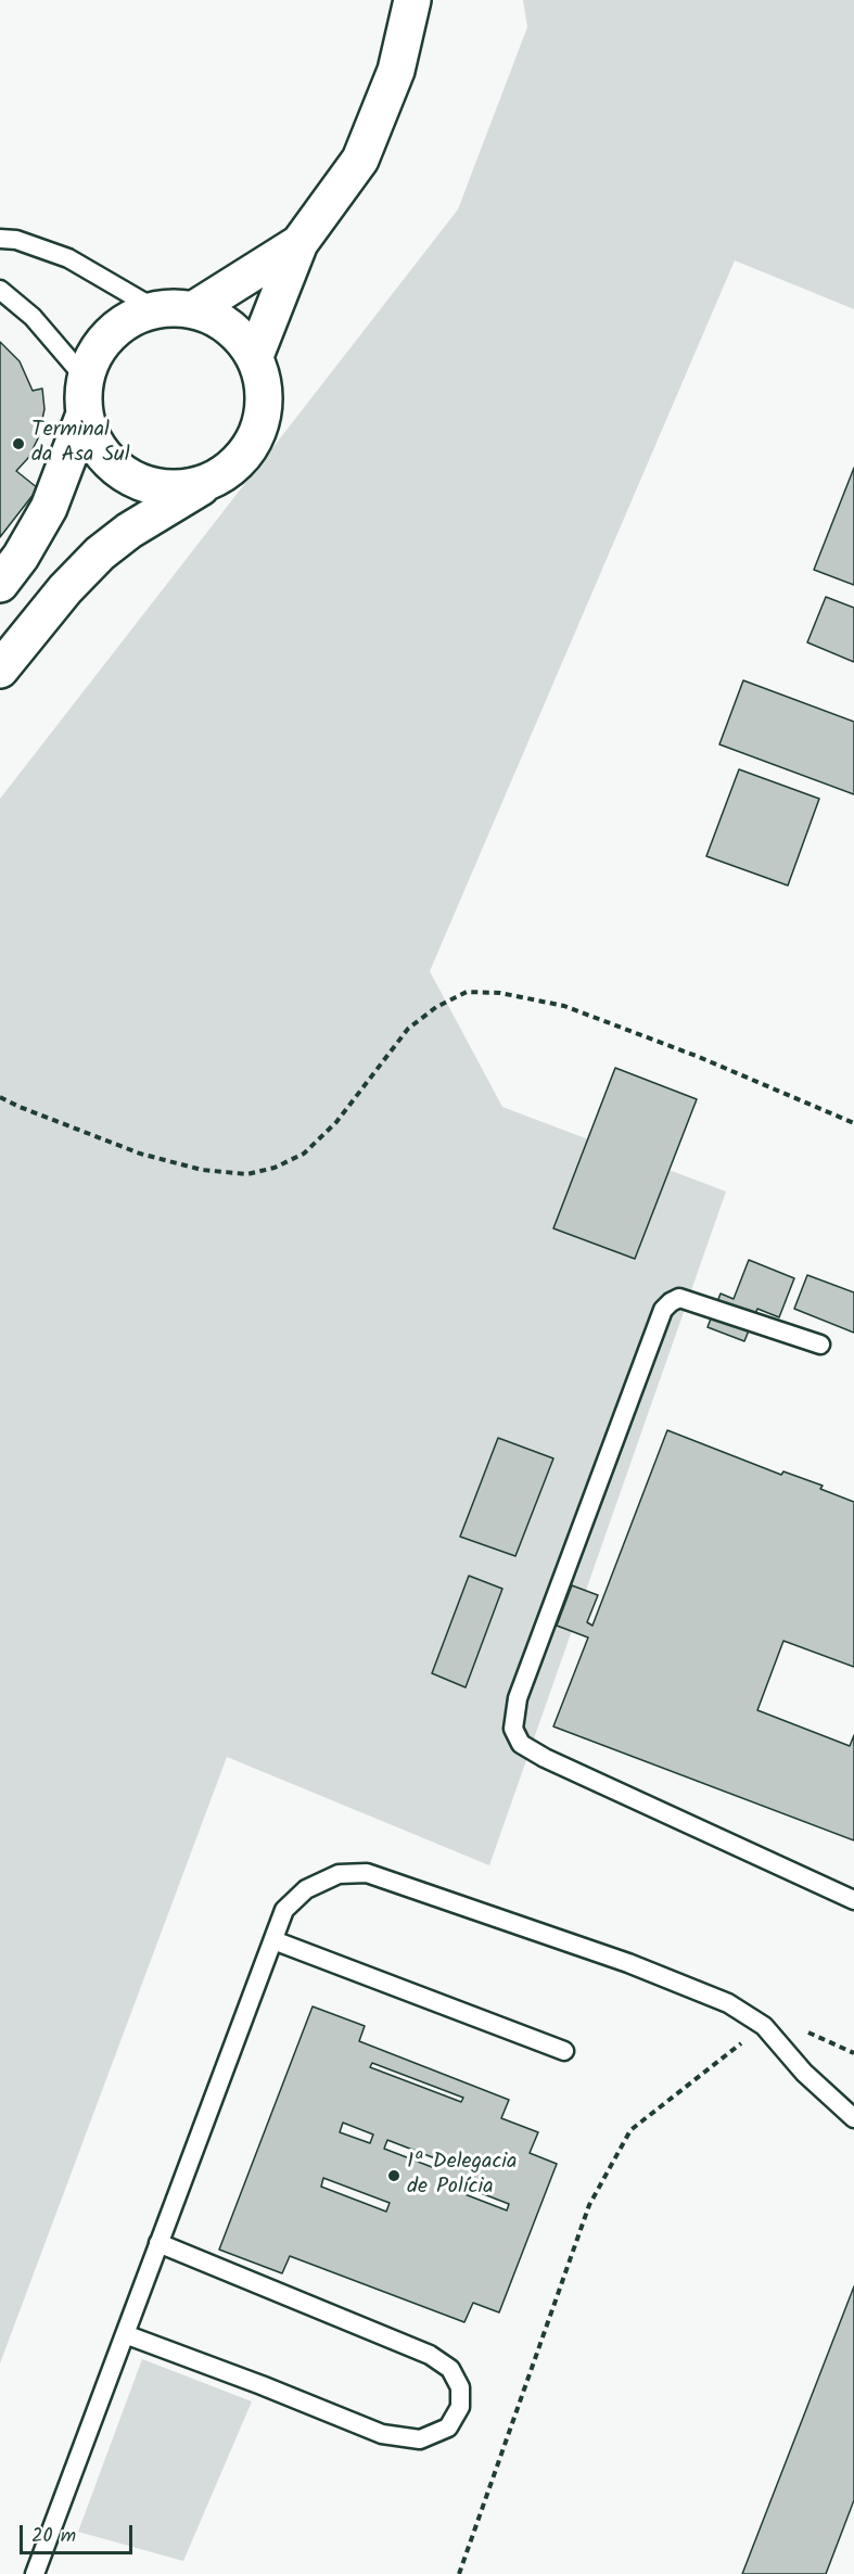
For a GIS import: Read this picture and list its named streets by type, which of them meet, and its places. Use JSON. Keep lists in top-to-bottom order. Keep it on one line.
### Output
{"places":["Terminal da Asa Sul","1ª Delegacia de Polícia"],"scale_bar":"20 m"}
